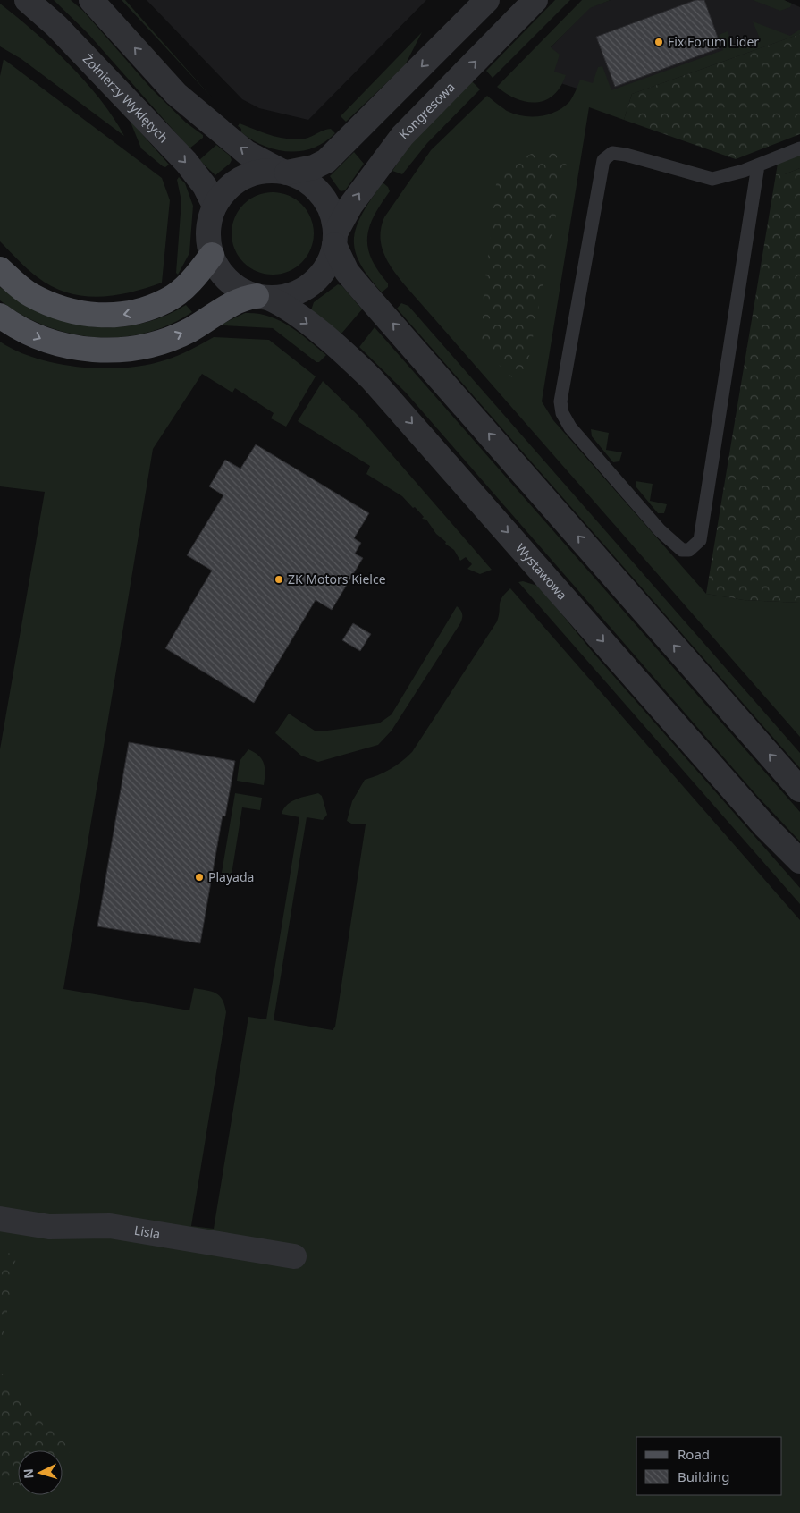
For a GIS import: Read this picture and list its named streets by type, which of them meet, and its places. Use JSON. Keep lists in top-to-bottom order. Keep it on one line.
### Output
{"streets":{"street":["Żołnierzy Wyklętych","Kongresowa","Wystawowa","Lisia"]},"crossings":[["Żołnierzy Wyklętych","Kongresowa"],["Żołnierzy Wyklętych","Wystawowa"],["Kongresowa","Wystawowa"]],"places":["Fix Forum Lider","ZK Motors Kielce","Playada"],"legend":["Road","Building"],"north":"left"}
